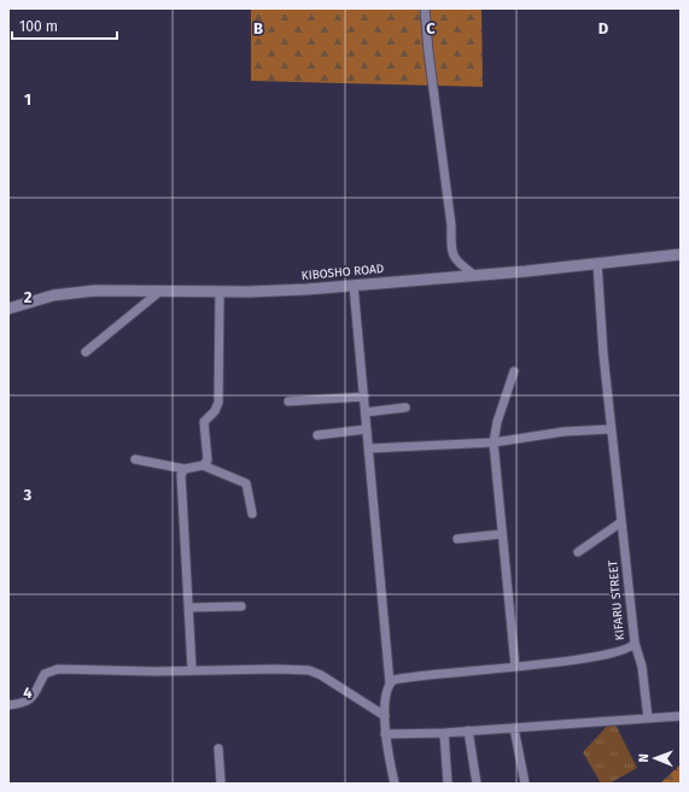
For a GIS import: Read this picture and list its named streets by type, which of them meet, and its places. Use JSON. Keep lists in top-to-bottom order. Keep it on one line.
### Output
{"streets":{"main road":["KIBOSHO ROAD"],"street":["KIFARU STREET"]},"crossings":[["KIBOSHO ROAD","KIFARU STREET"]],"scale_bar":"100 m","north":"left","grid":{"columns":["B","C","D"],"rows":["1","2","3","4"]}}
